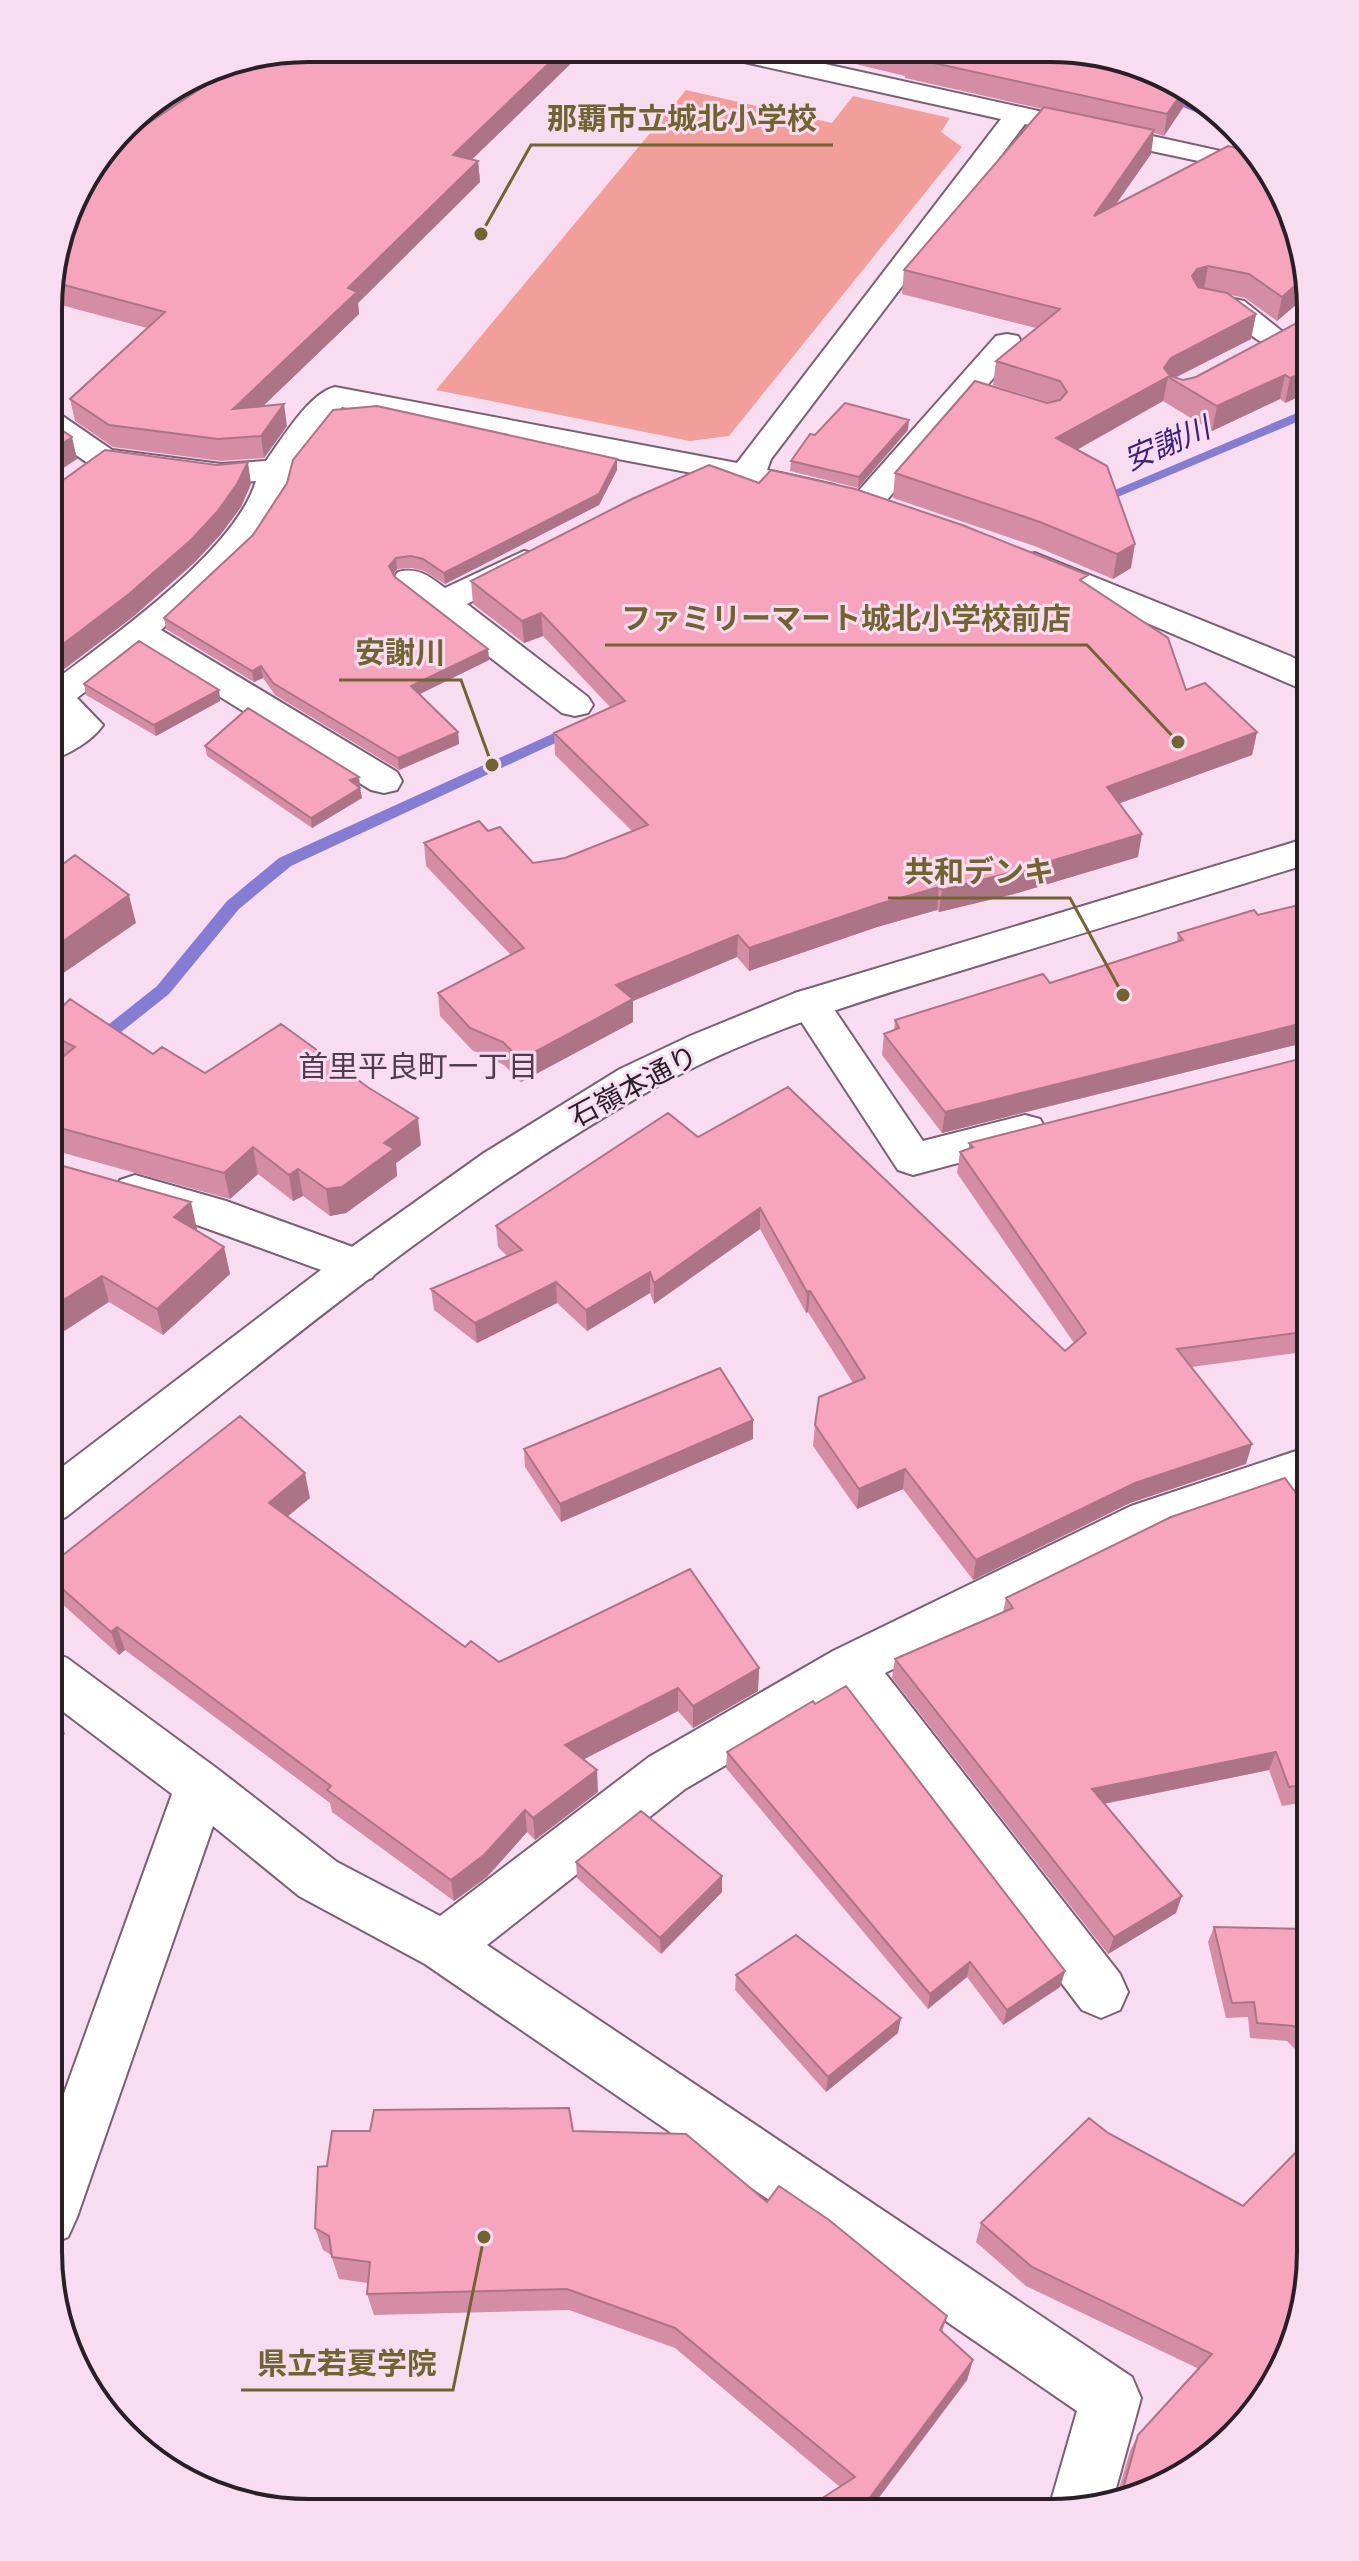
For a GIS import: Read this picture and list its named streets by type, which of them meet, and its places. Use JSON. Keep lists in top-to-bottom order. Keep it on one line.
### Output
{"streets":{"street":["石嶺本通り"]},"districts":["首里平良町一丁目"],"water":["安謝川"],"places":["那覇市立城北小学校","ファミリーマート城北小学校前店","安謝川","共和デンキ","県立若夏学院"]}
